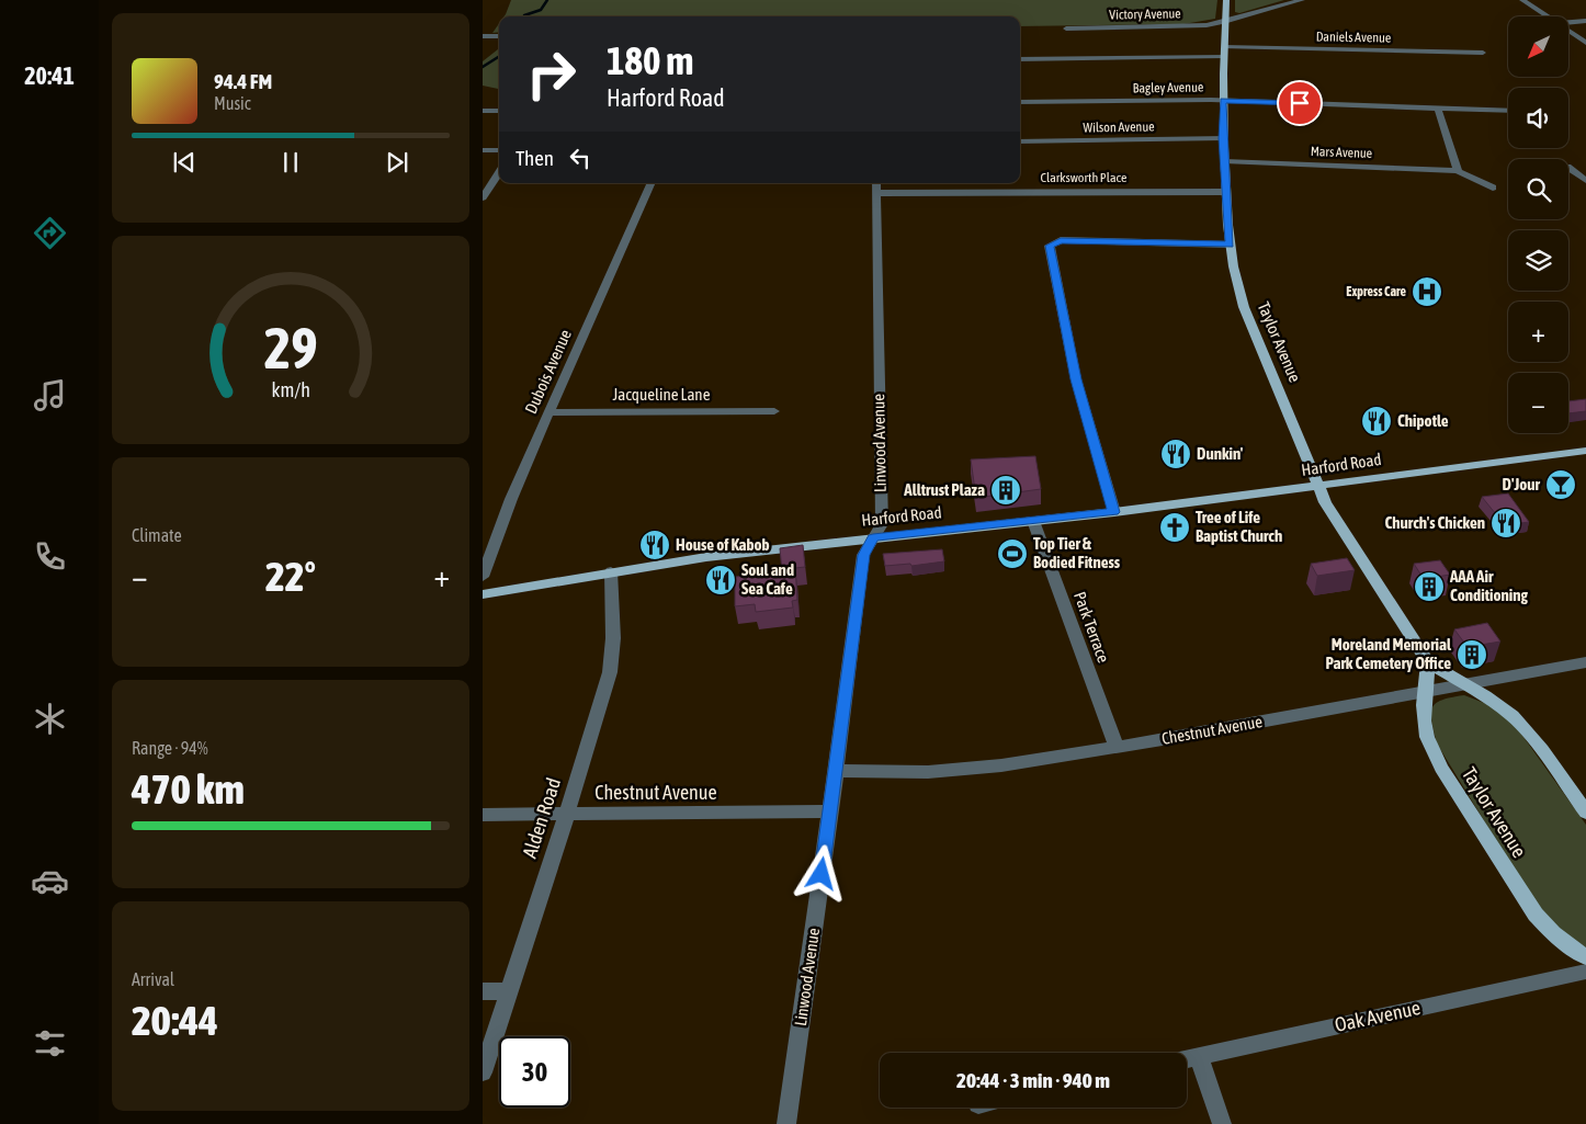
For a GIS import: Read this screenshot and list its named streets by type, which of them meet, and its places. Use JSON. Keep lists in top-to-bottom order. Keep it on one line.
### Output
{"streets":{"main road":["Taylor Avenue","Harford Road"],"street":["Victory Avenue","Daniels Avenue","Bagley Avenue","Wilson Avenue","Mars Avenue","Clarksworth Place","Dubois Avenue","Jacqueline Lane","Linwood Avenue","Park Terrace","Chestnut Avenue","Alden Road","Oak Avenue"]},"crossings":[["Victory Avenue","Taylor Avenue"],["Daniels Avenue","Taylor Avenue"],["Bagley Avenue","Taylor Avenue"],["Wilson Avenue","Taylor Avenue"],["Mars Avenue","Taylor Avenue"],["Clarksworth Place","Taylor Avenue"],["Clarksworth Place","Linwood Avenue"],["Taylor Avenue","Harford Road"],["Taylor Avenue","Chestnut Avenue"],["Dubois Avenue","Jacqueline Lane"],["Linwood Avenue","Harford Road"],["Linwood Avenue","Chestnut Avenue"],["Harford Road","Park Terrace"],["Harford Road","Alden Road"],["Park Terrace","Chestnut Avenue"],["Chestnut Avenue","Alden Road"]],"places":{"hospital":["Express Care"],"restaurant":["Chipotle","Dunkin'","Church's Chicken","House of Kabob","Soul and Sea Cafe"],"bar":["D'Jour"],"building":["Alltrust Plaza","AAA Air Conditioning","Moreland Memorial Park Cemetery Office"],"church":["Tree of Life Baptist Church"],"sports":["Top Tier & Bodied Fitness"]},"north":"bottom left","page":{"tabs":"20:41","map_buttons":["+","−"],"turn":["180 m","Harford Road"],"song":["94.4 FM","Music"],"then":"Then","tile":["Climate",["Range · 94%","470 km"],["Arrival","20:44"]],"heat":["−","22°","+"],"limit":"30","trip":"20:44 · 3 min · 940 m","gauge":["29","km/h"]}}
